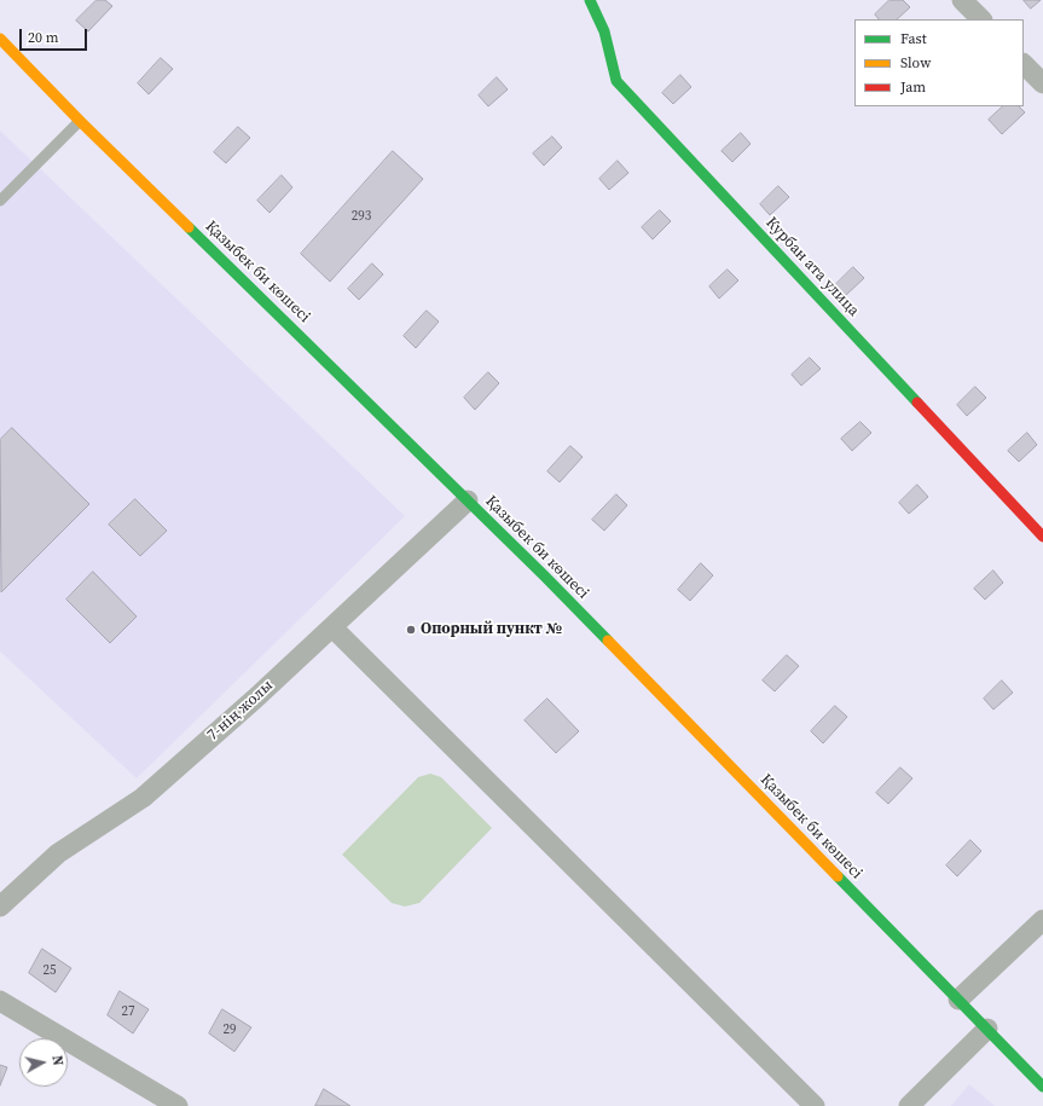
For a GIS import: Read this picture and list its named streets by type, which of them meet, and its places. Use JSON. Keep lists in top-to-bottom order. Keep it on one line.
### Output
{"streets":{"main road":["Курбан ата улица","Қазыбек би көшесі"],"street":["7-нің жолы"]},"crossings":[["Қазыбек би көшесі","7-нің жолы"]],"places":["Опорный пункт №"],"house_numbers":["293","25","27","29"],"legend":["Fast","Slow","Jam"],"scale_bar":"20 m","north":"right"}
